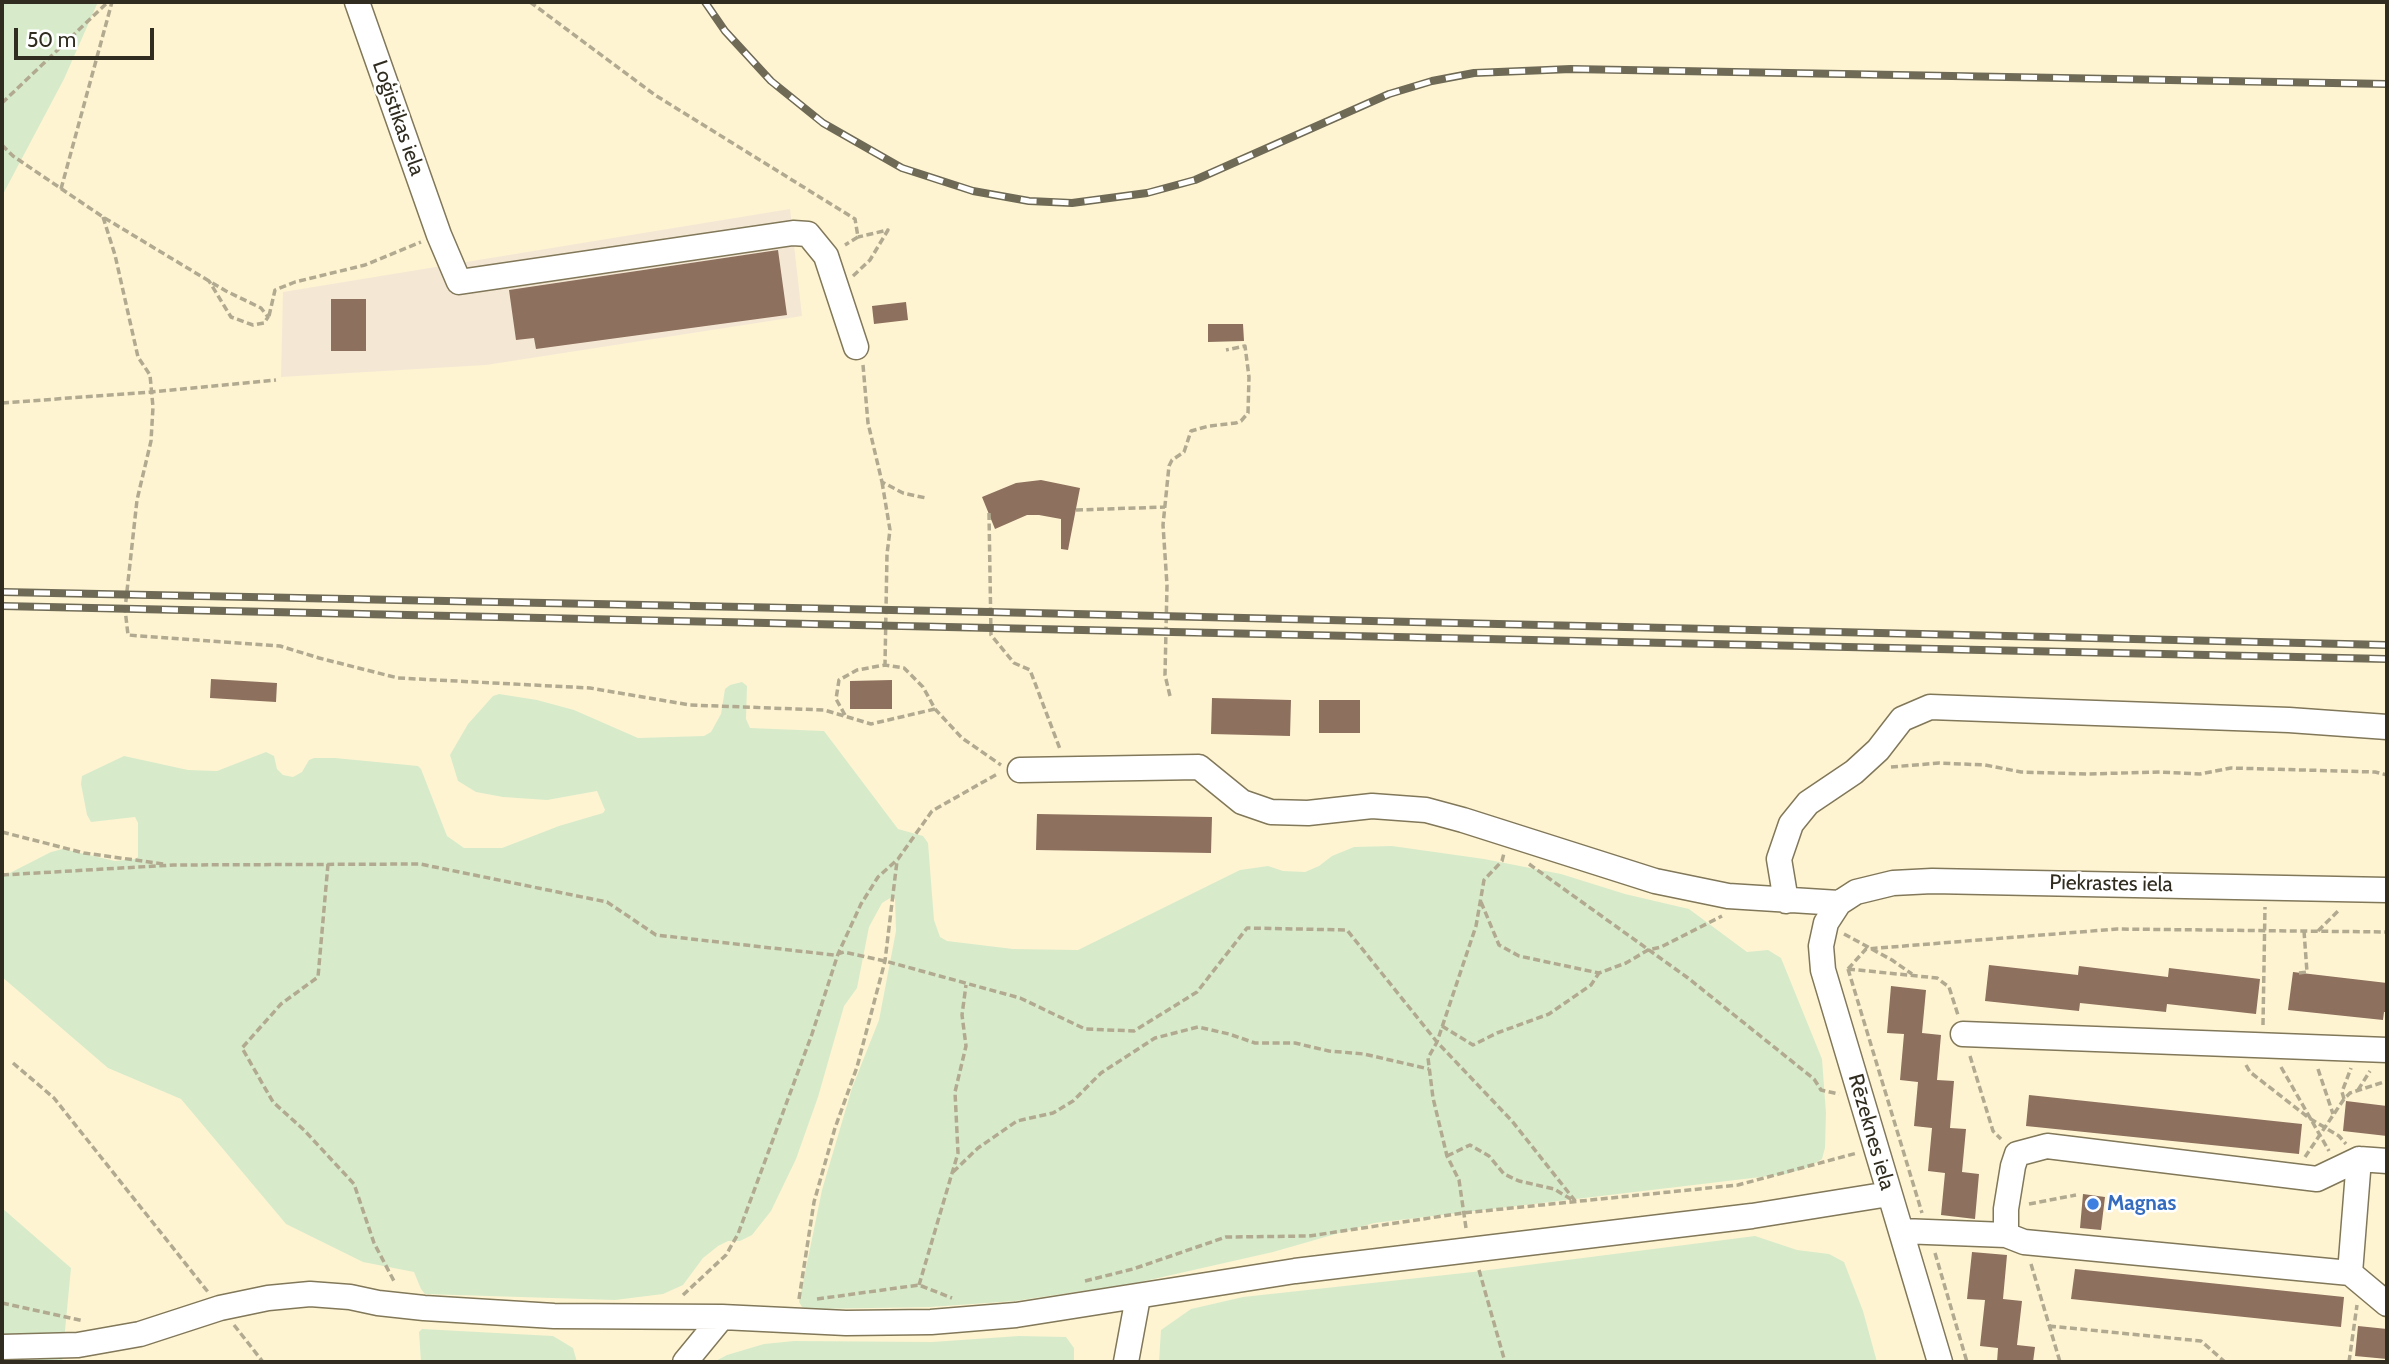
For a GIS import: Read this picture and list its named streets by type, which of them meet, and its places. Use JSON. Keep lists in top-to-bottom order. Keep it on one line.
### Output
{"streets":{"street":["Loģistikas iela","Piekrastes iela","Rēzeknes iela"]},"crossings":[["Piekrastes iela","Rēzeknes iela"]],"places":["Magnas"],"scale_bar":"50 m"}
